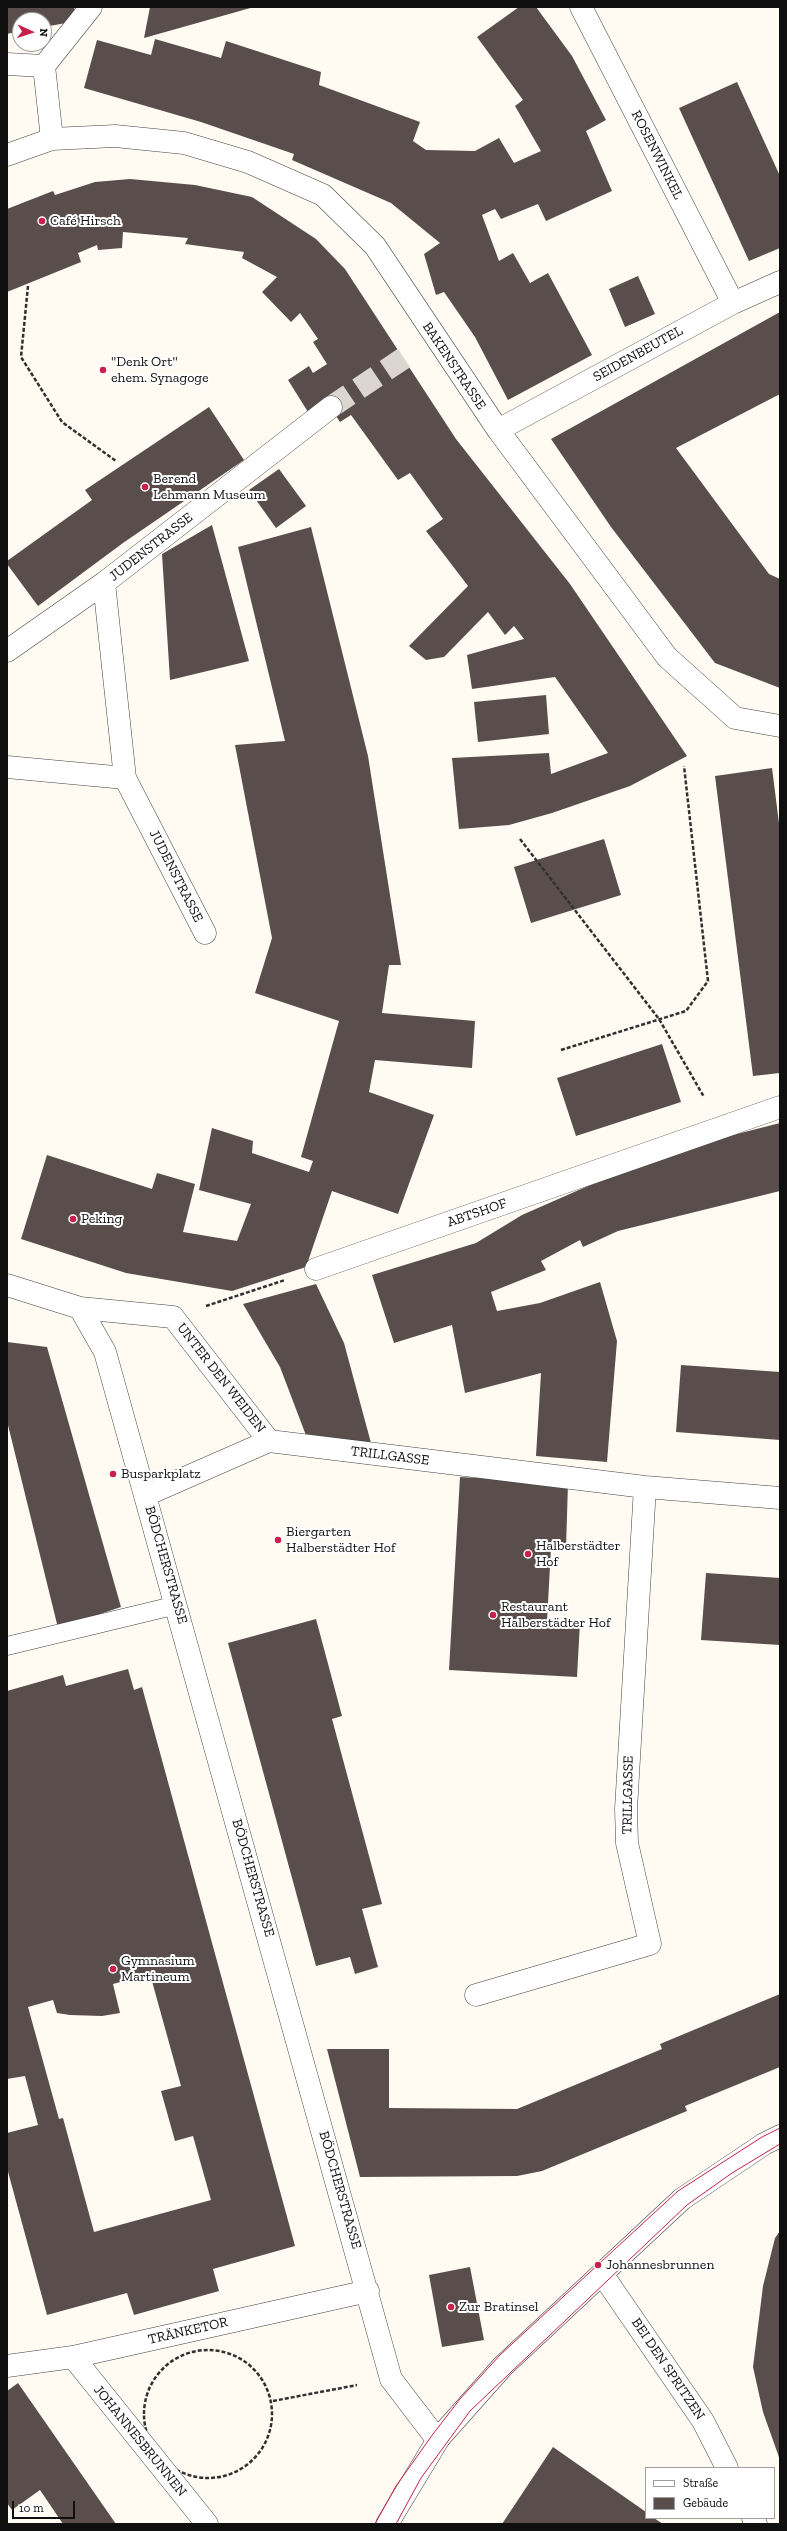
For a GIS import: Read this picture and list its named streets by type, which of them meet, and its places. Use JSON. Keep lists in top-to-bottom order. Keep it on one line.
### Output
{"streets":{"street":["ROSENWINKEL","SEIDENBEUTEL","BAKENSTRASSE","JUDENSTRASSE","ABTSHOF","UNTER DEN WEIDEN","TRILLGASSE","BÖDCHERSTRASSE","TRÄNKETOR","BEI DEN SPRITZEN","JOHANNESBRUNNEN"]},"crossings":[["ROSENWINKEL","SEIDENBEUTEL"],["SEIDENBEUTEL","BAKENSTRASSE"],["UNTER DEN WEIDEN","TRILLGASSE"],["UNTER DEN WEIDEN","BÖDCHERSTRASSE"],["BÖDCHERSTRASSE","TRÄNKETOR"],["TRÄNKETOR","JOHANNESBRUNNEN"]],"places":["Café Hirsch","\"Denk Ort\" ehem. Synagoge","Berend Lehmann Museum","Peking","Busparkplatz","Biergarten Halberstädter Hof","Halberstädter Hof","Restaurant Halberstädter Hof","Gymnasium Martineum","Johannesbrunnen","Zur Bratinsel"],"legend":["Straße","Gebäude"],"scale_bar":"10 m","north":"right"}
